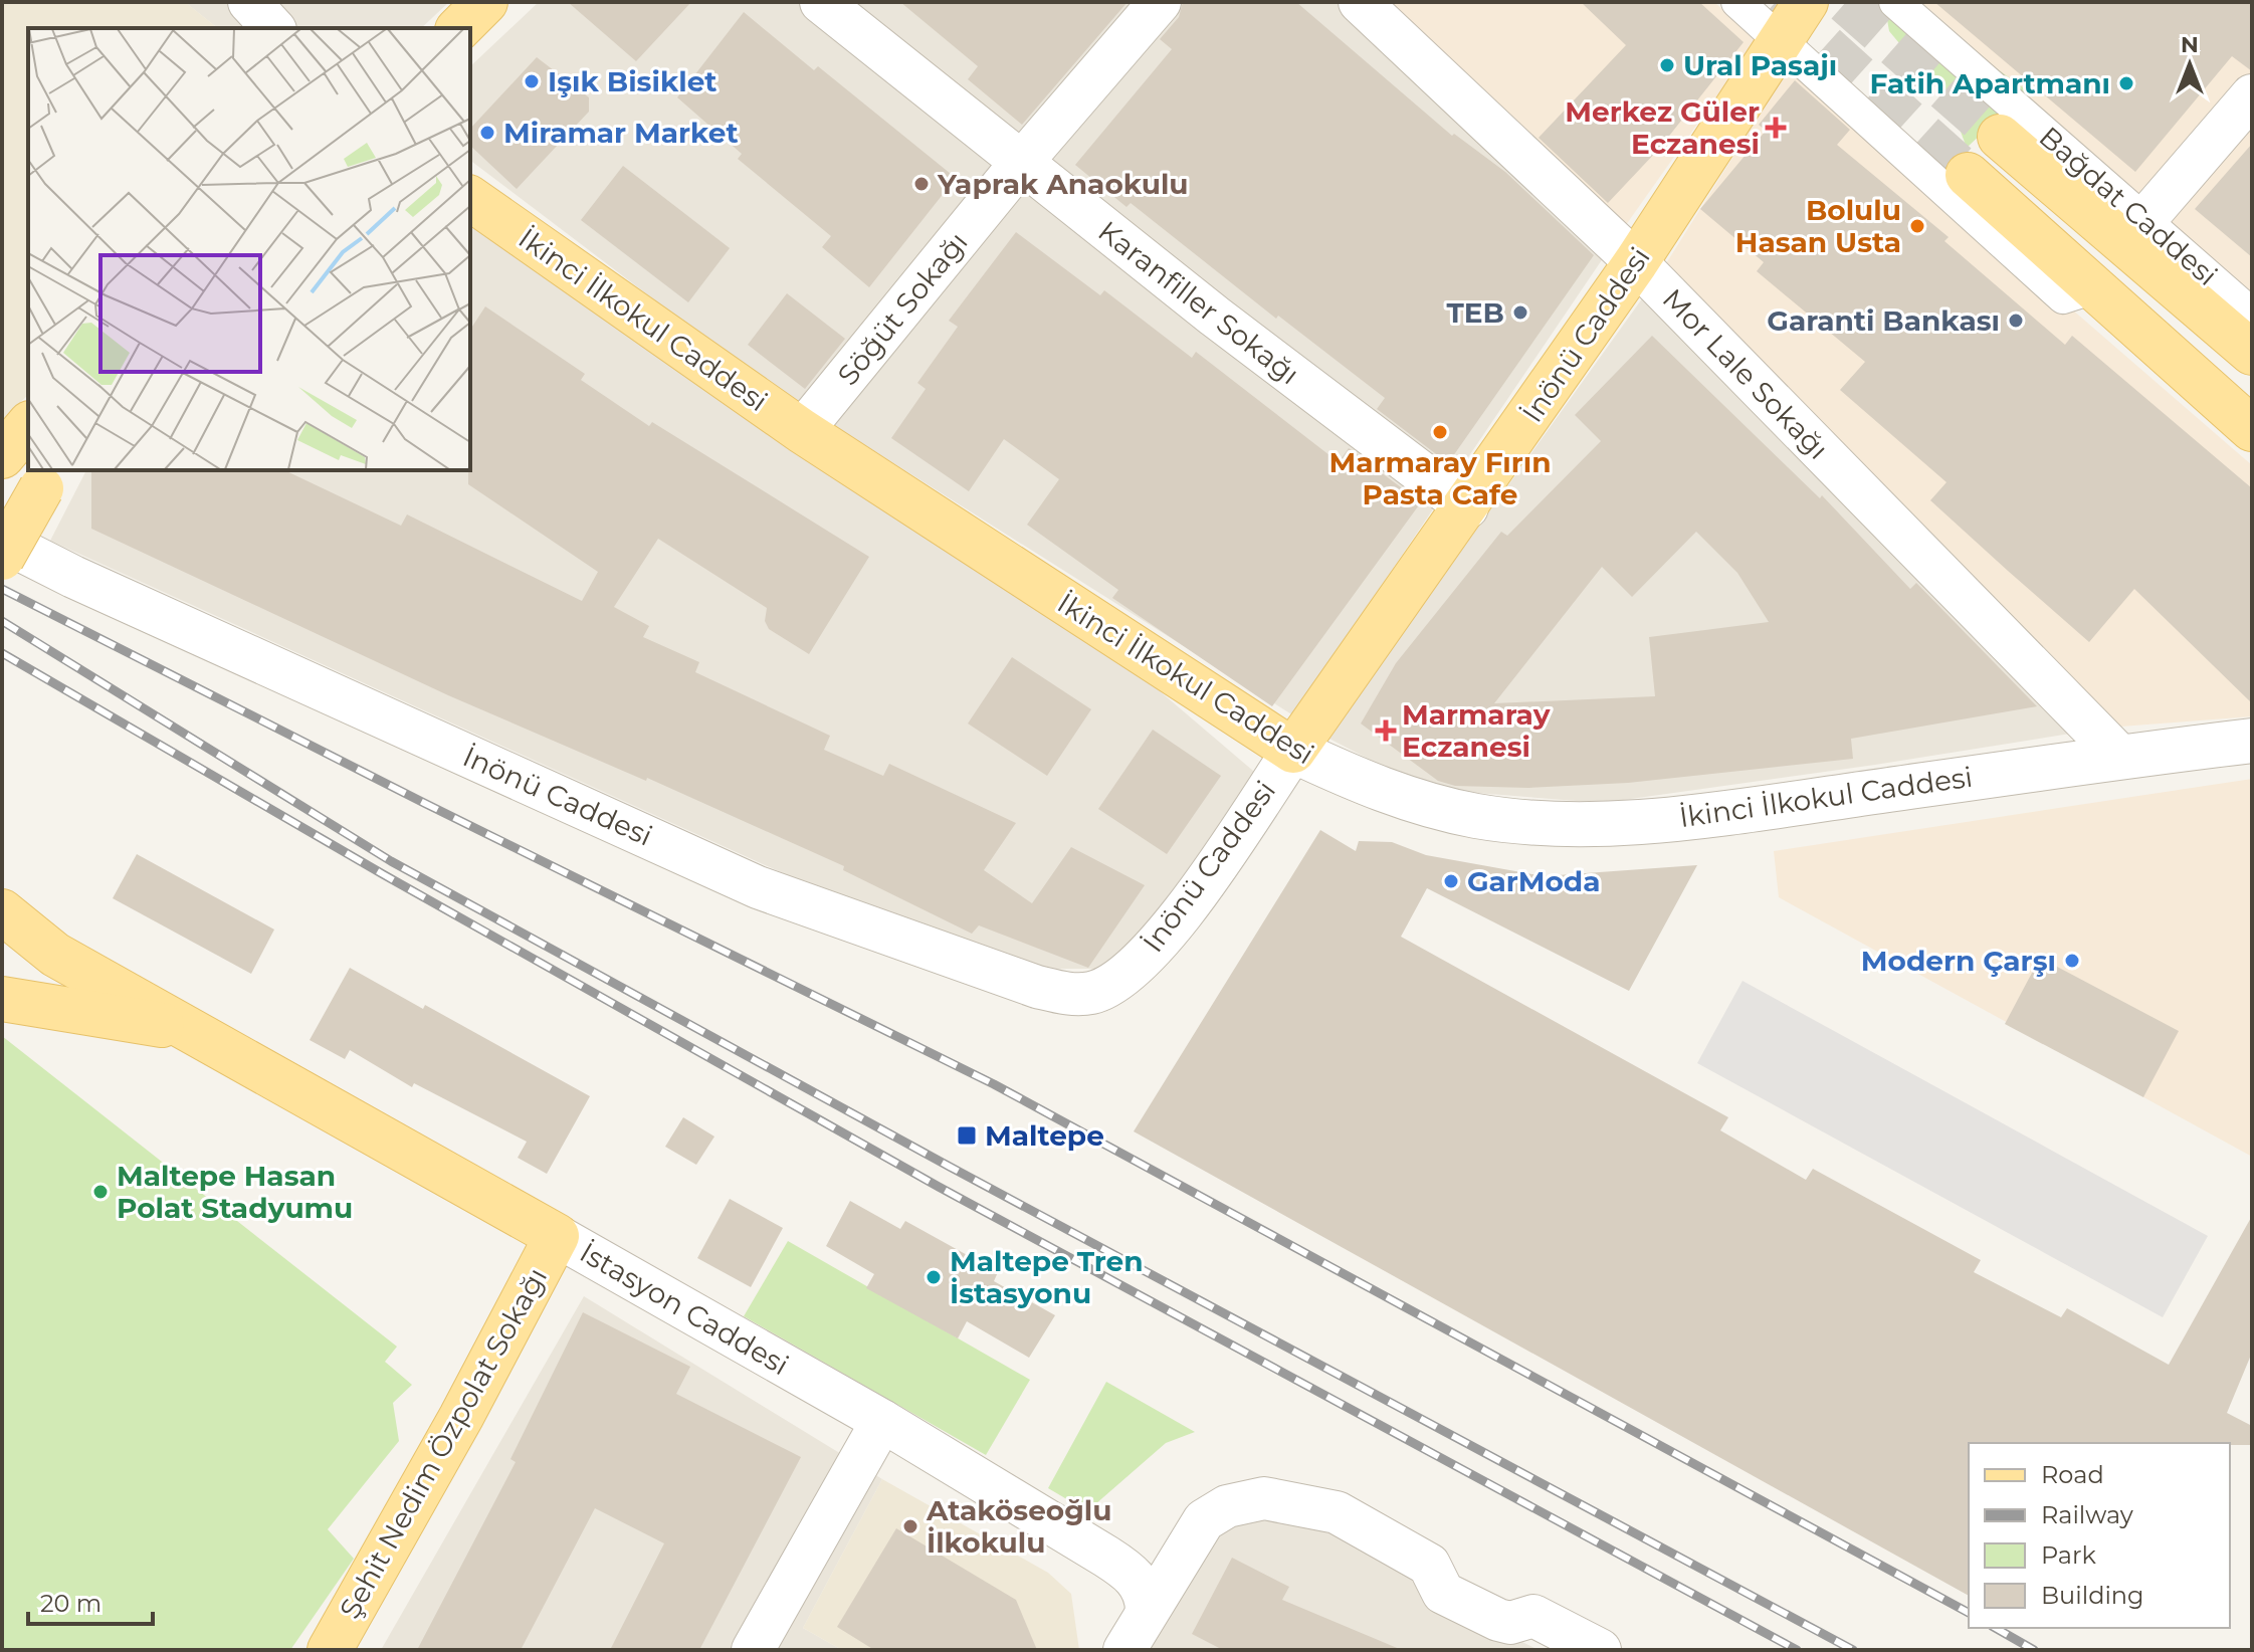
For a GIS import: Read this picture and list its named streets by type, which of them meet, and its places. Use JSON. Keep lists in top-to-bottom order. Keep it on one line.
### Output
{"streets":{"main road":["Bağdat Caddesi","İkinci İlkokul Caddesi","İnönü Caddesi","İstasyon Caddesi","Şehit Nedim Özpolat Sokağı"],"street":["Karanfiller Sokağı","Söğüt Sokağı","Mor Lale Sokağı"]},"crossings":[["Karanfiller Sokağı","Söğüt Sokağı"],["Karanfiller Sokağı","İnönü Caddesi"],["Söğüt Sokağı","İkinci İlkokul Caddesi"],["İkinci İlkokul Caddesi","İnönü Caddesi"],["İkinci İlkokul Caddesi","Mor Lale Sokağı"],["İnönü Caddesi","Mor Lale Sokağı"],["İstasyon Caddesi","Şehit Nedim Özpolat Sokağı"]],"places":{"other":["Ural Pasajı","Işık Bisiklet","Fatih Apartmanı","Miramar Market","Yaprak Anaokulu","Bolulu Hasan Usta","TEB","Garanti Bankası","Marmaray Fırın Pasta Cafe","GarModa","Modern Çarşı","Maltepe Hasan Polat Stadyumu","Maltepe Tren İstasyonu","Ataköseoğlu İlkokulu"],"health":["Merkez Güler Eczanesi","Marmaray Eczanesi"],"transit":["Maltepe"]},"legend":["Road","Railway","Park","Building"],"scale_bar":"20 m","north":"top"}
